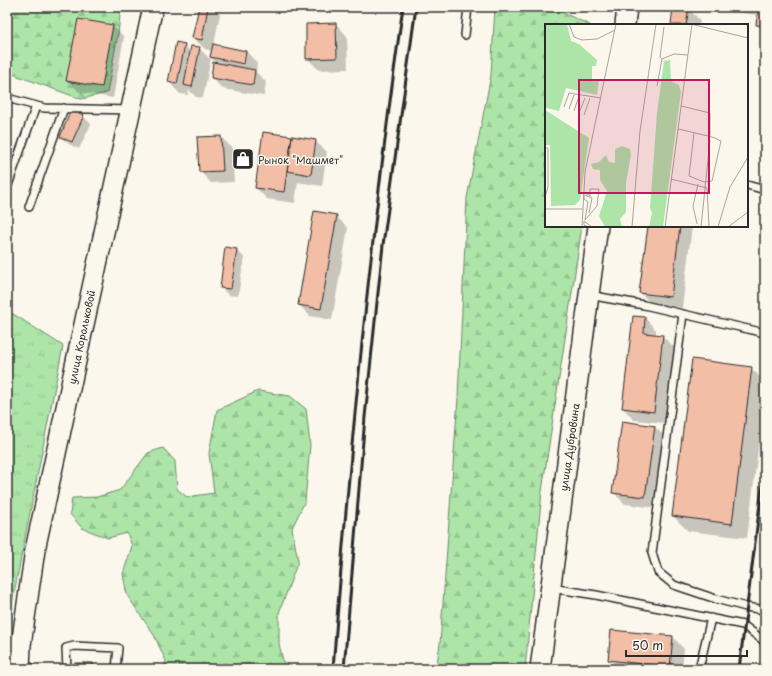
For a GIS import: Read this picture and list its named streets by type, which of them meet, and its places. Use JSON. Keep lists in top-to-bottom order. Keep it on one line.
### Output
{"streets":{"main road":["улица Корольковой","улица Дубровина"]},"places":{"shop":["Рынок \"Машмет\""]},"scale_bar":"50 m"}
